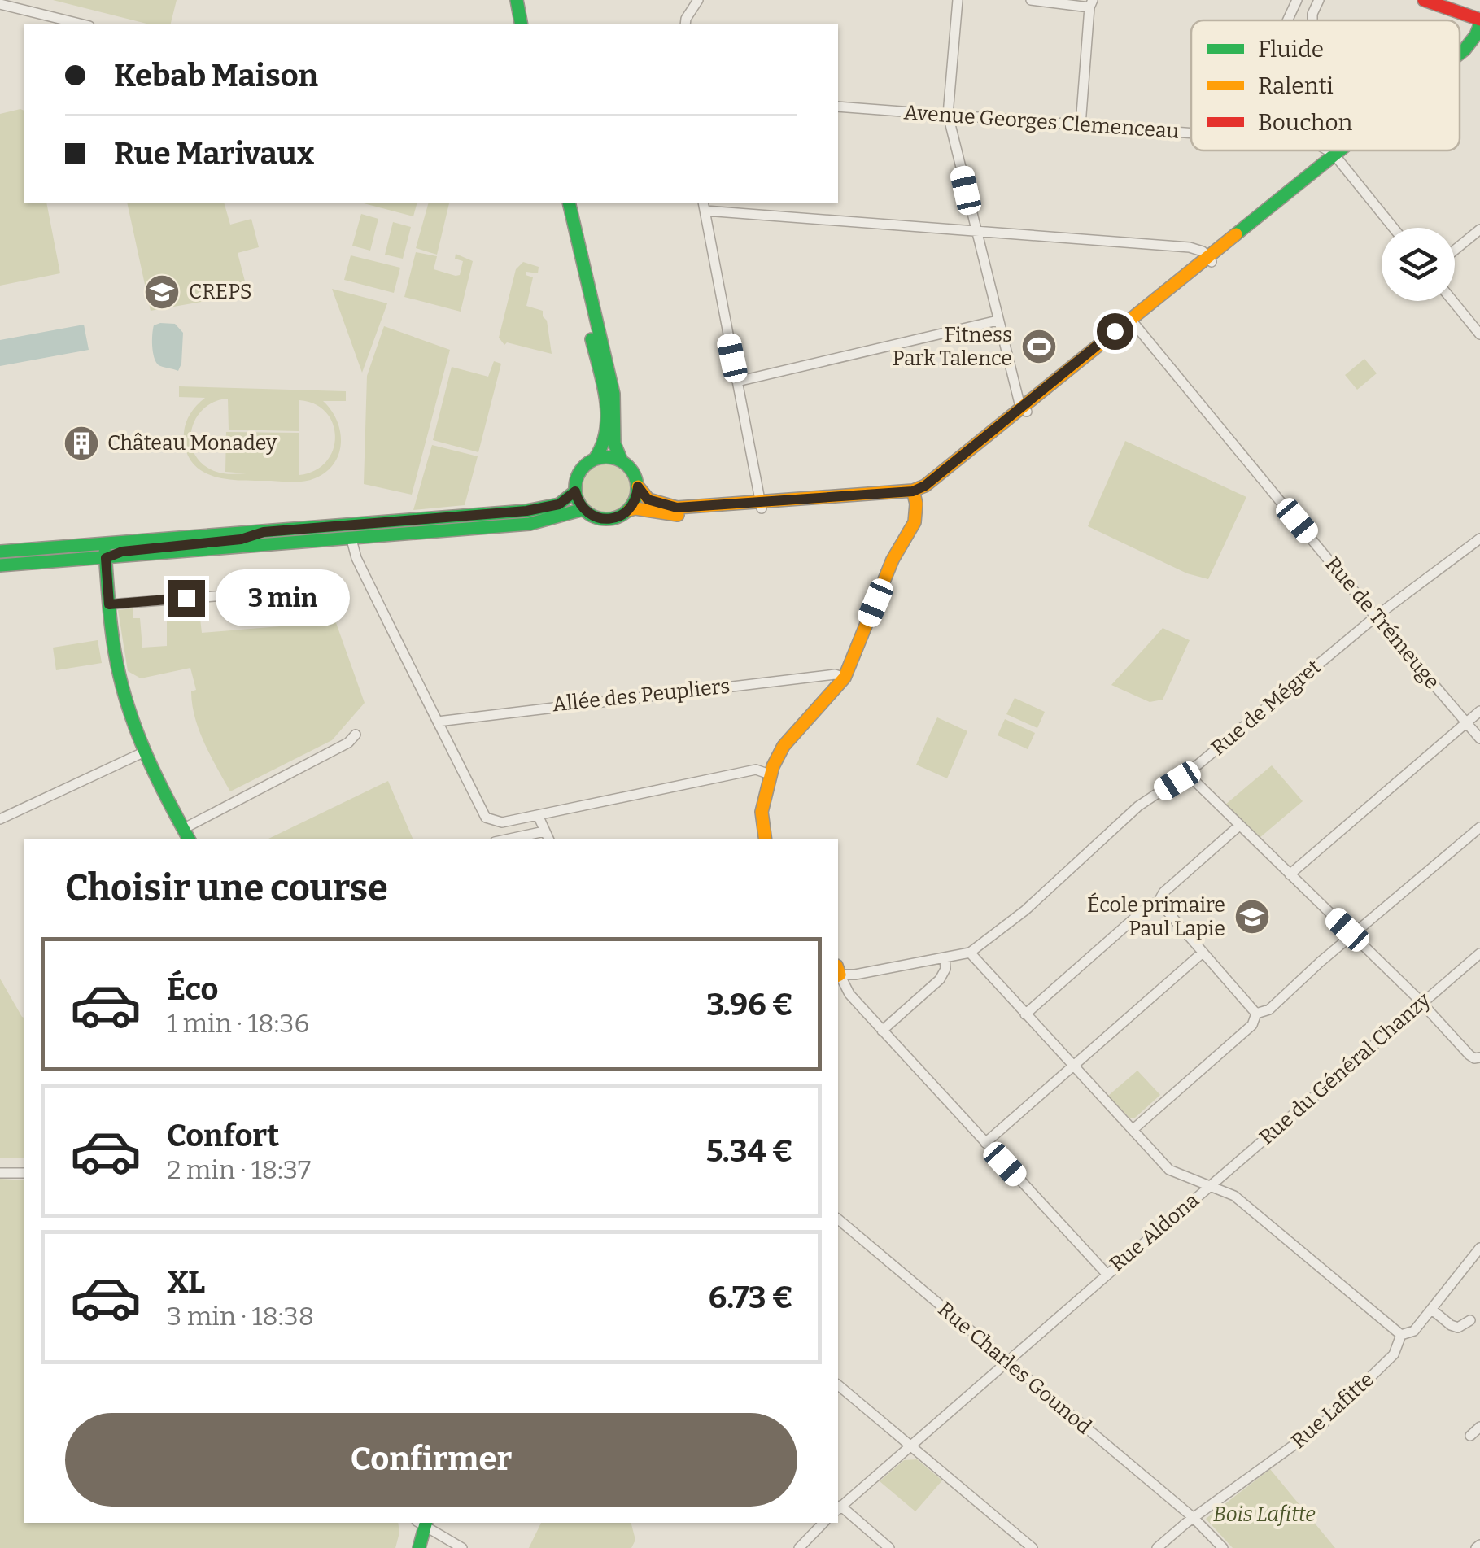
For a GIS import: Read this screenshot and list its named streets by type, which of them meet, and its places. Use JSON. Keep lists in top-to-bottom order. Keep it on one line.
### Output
{"streets":{"street":["Avenue Georges Clemenceau","Rue de Trémeuge","Allée des Peupliers","Rue de Mégret","Rue du Général Chanzy","Rue Aldona","Rue Charles Gounod","Rue Lafitte"]},"crossings":[["Rue de Trémeuge","Rue de Mégret"],["Rue du Général Chanzy","Rue Aldona"],["Rue Aldona","Rue Lafitte"],["Rue Charles Gounod","Rue Lafitte"]],"parks":["Bois Lafitte"],"places":{"school or university":["CREPS","École primaire Paul Lapie"],"sports":["Fitness Park Talence"],"building":["Château Monadey"]},"legend":["Fluide","Ralenti","Bouchon"],"page":{"banner":["Kebab Maison","Rue Marivaux"],"bubble":"3 min","heading":"Choisir une course","list":[{"name":"Éco","note":"1 min · 18:36","value":"3.96 €"},{"name":"Confort","note":"2 min · 18:37","value":"5.34 €"},{"name":"XL","note":"3 min · 18:38","value":"6.73 €"}],"buttons":"Confirmer"}}
